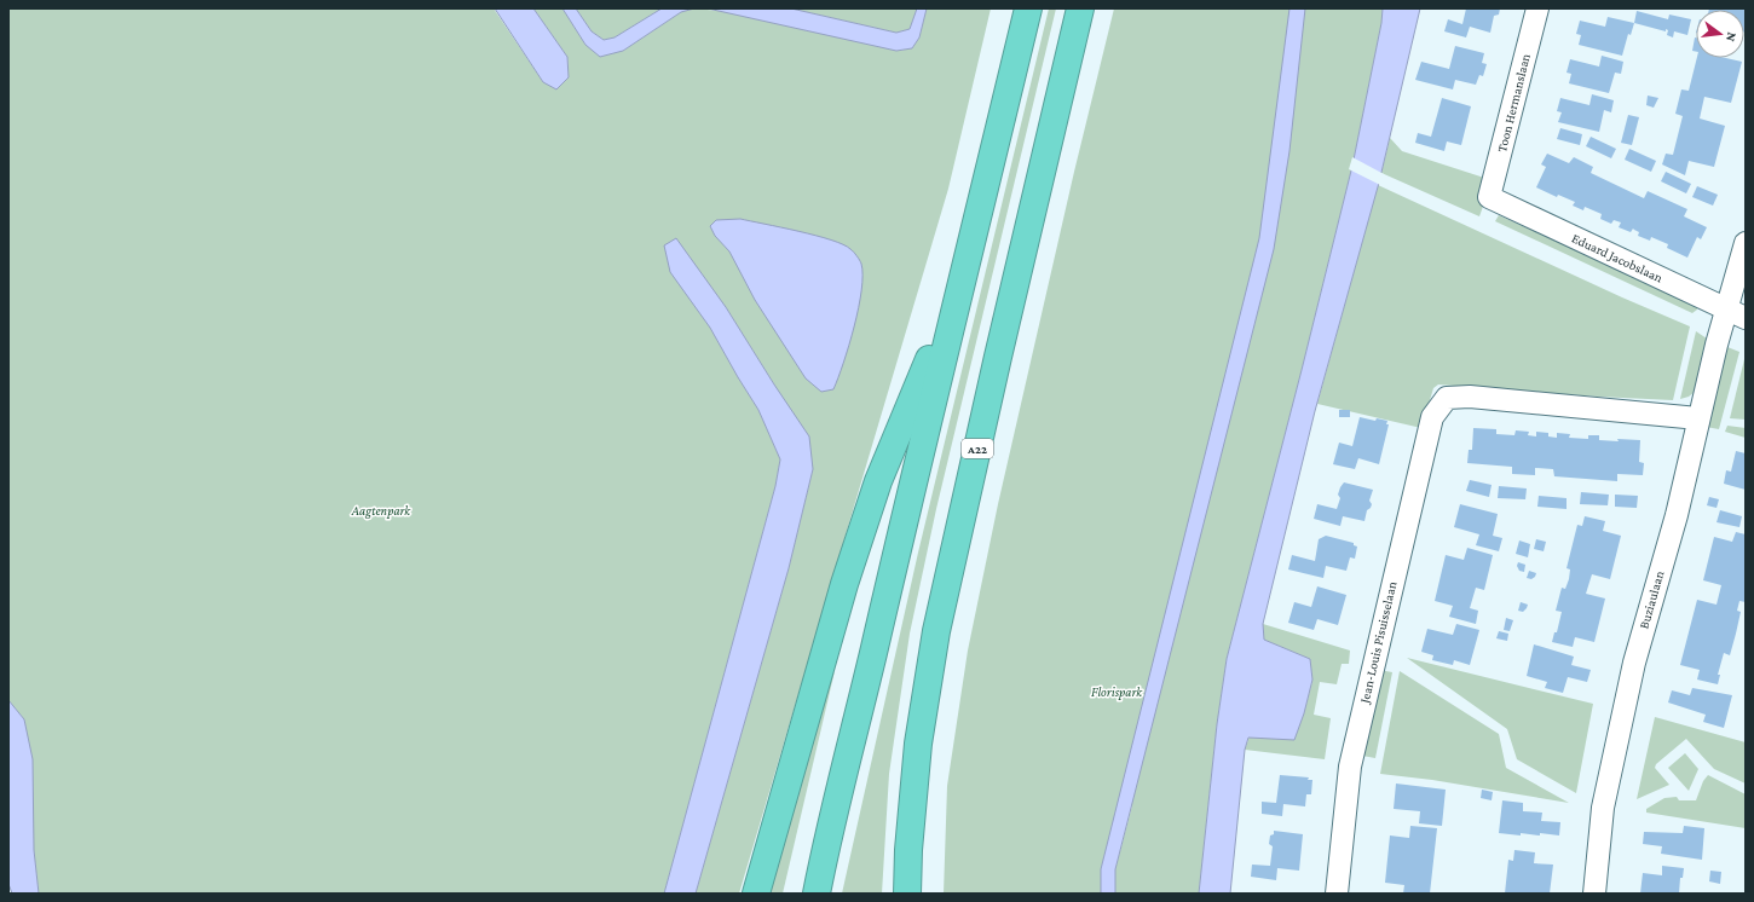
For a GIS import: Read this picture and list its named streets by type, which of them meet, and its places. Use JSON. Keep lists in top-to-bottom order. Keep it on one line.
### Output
{"streets":{"highway":["A22"],"street":["Toon Hermanslaan","Eduard Jacobslaan","Buziaulaan","Jean-Louis Pisuisselaan"]},"crossings":[["Toon Hermanslaan","Eduard Jacobslaan"],["Eduard Jacobslaan","Buziaulaan"],["Buziaulaan","Jean-Louis Pisuisselaan"]],"parks":["Aagtenpark","Florispark"],"north":"right"}
